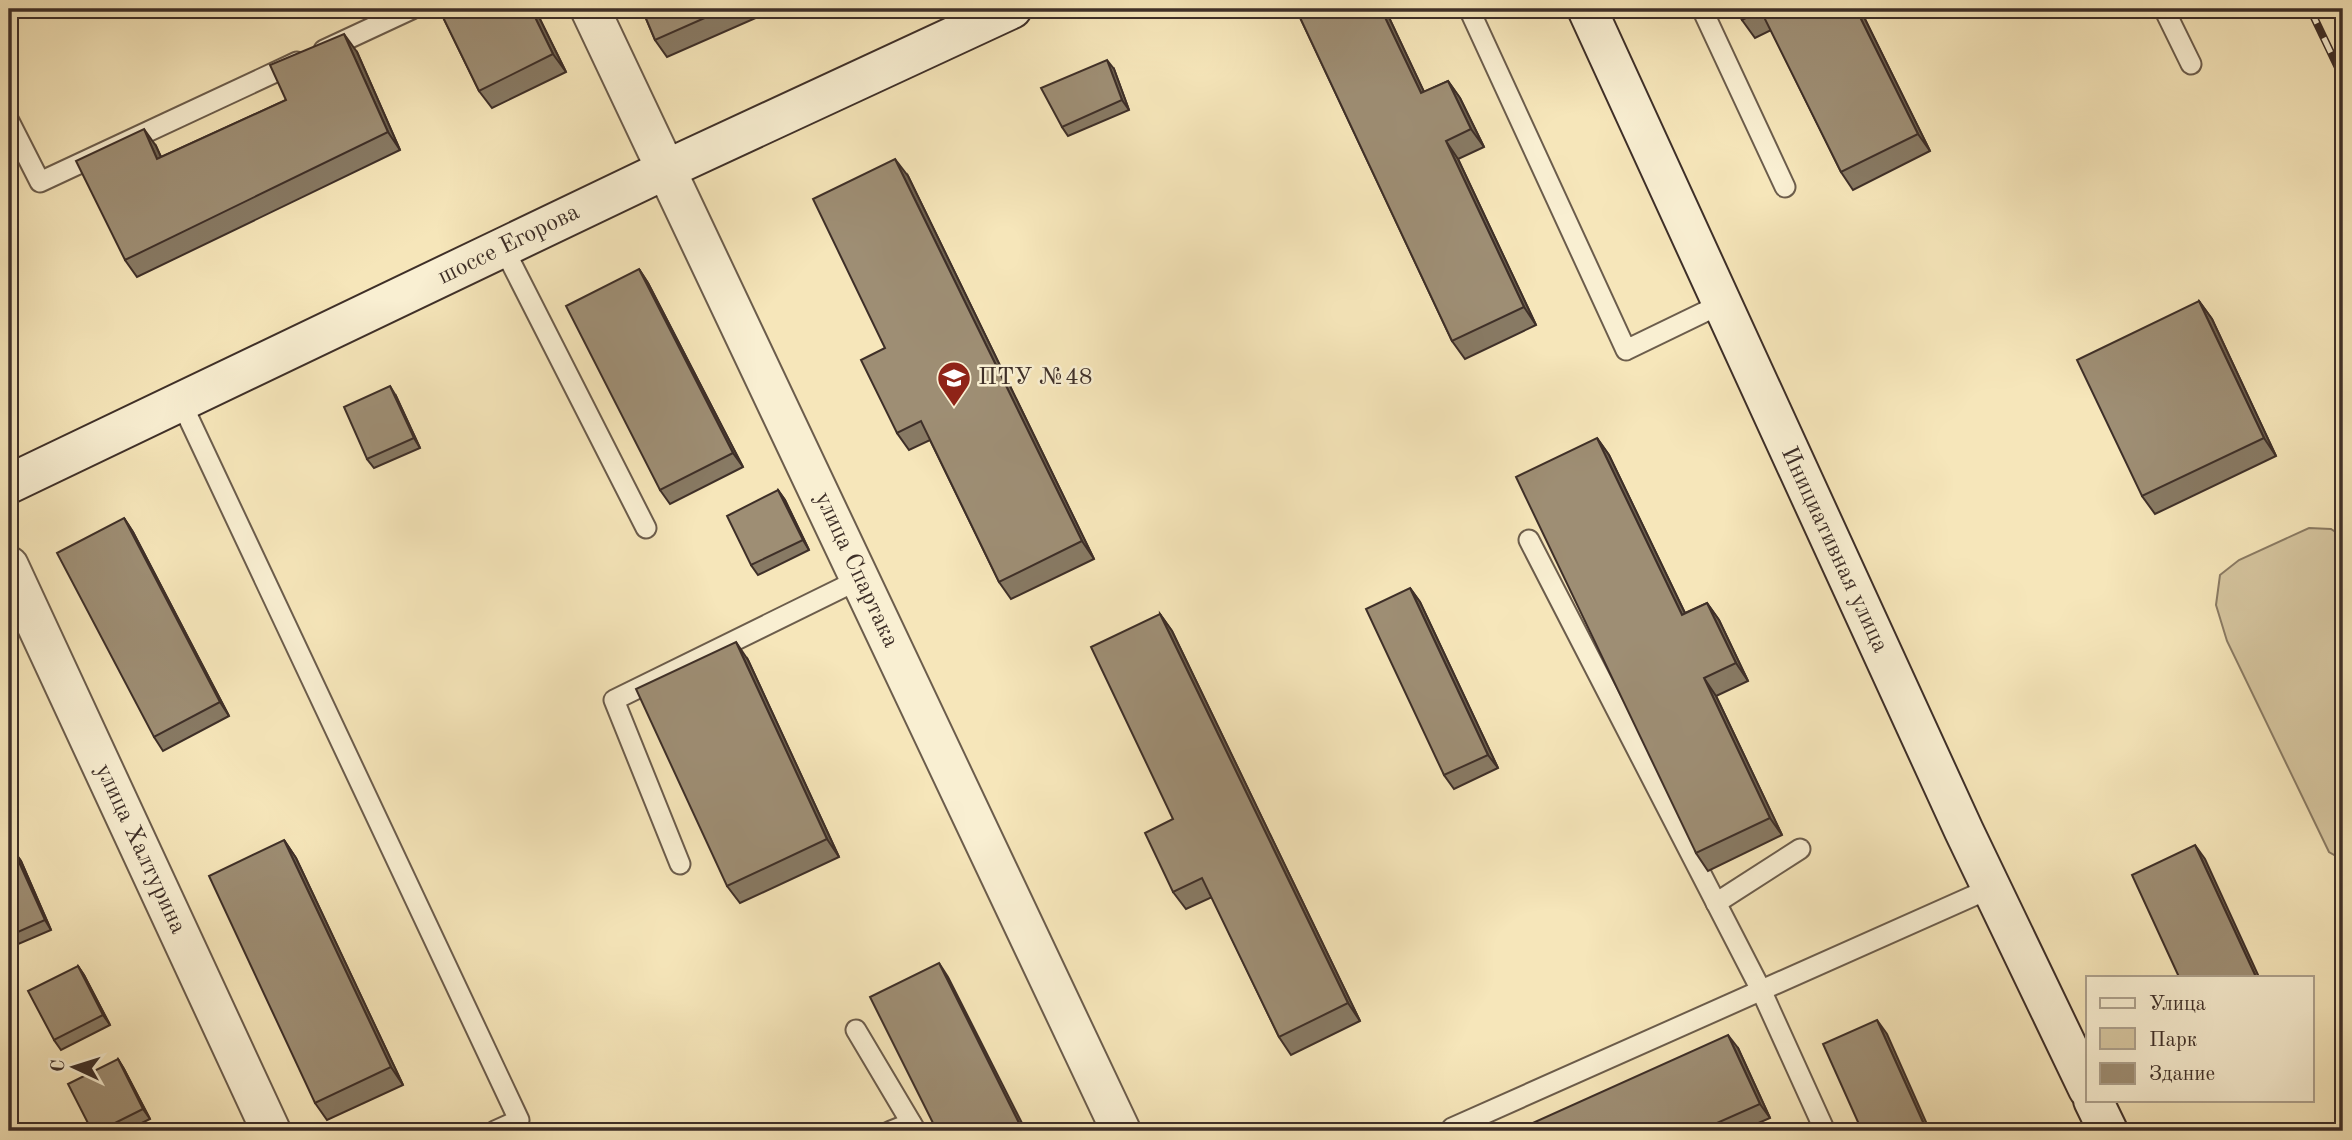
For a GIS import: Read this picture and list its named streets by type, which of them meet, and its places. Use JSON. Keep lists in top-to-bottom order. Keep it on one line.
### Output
{"streets":{"main road":["шоссе Егорова","Инициативная улица","улица Спартака","улица Халтурина"]},"crossings":[["шоссе Егорова","улица Спартака"]],"places":{"school or university":["ПТУ №48"]},"legend":["Улица","Парк","Здание"],"north":"left"}
